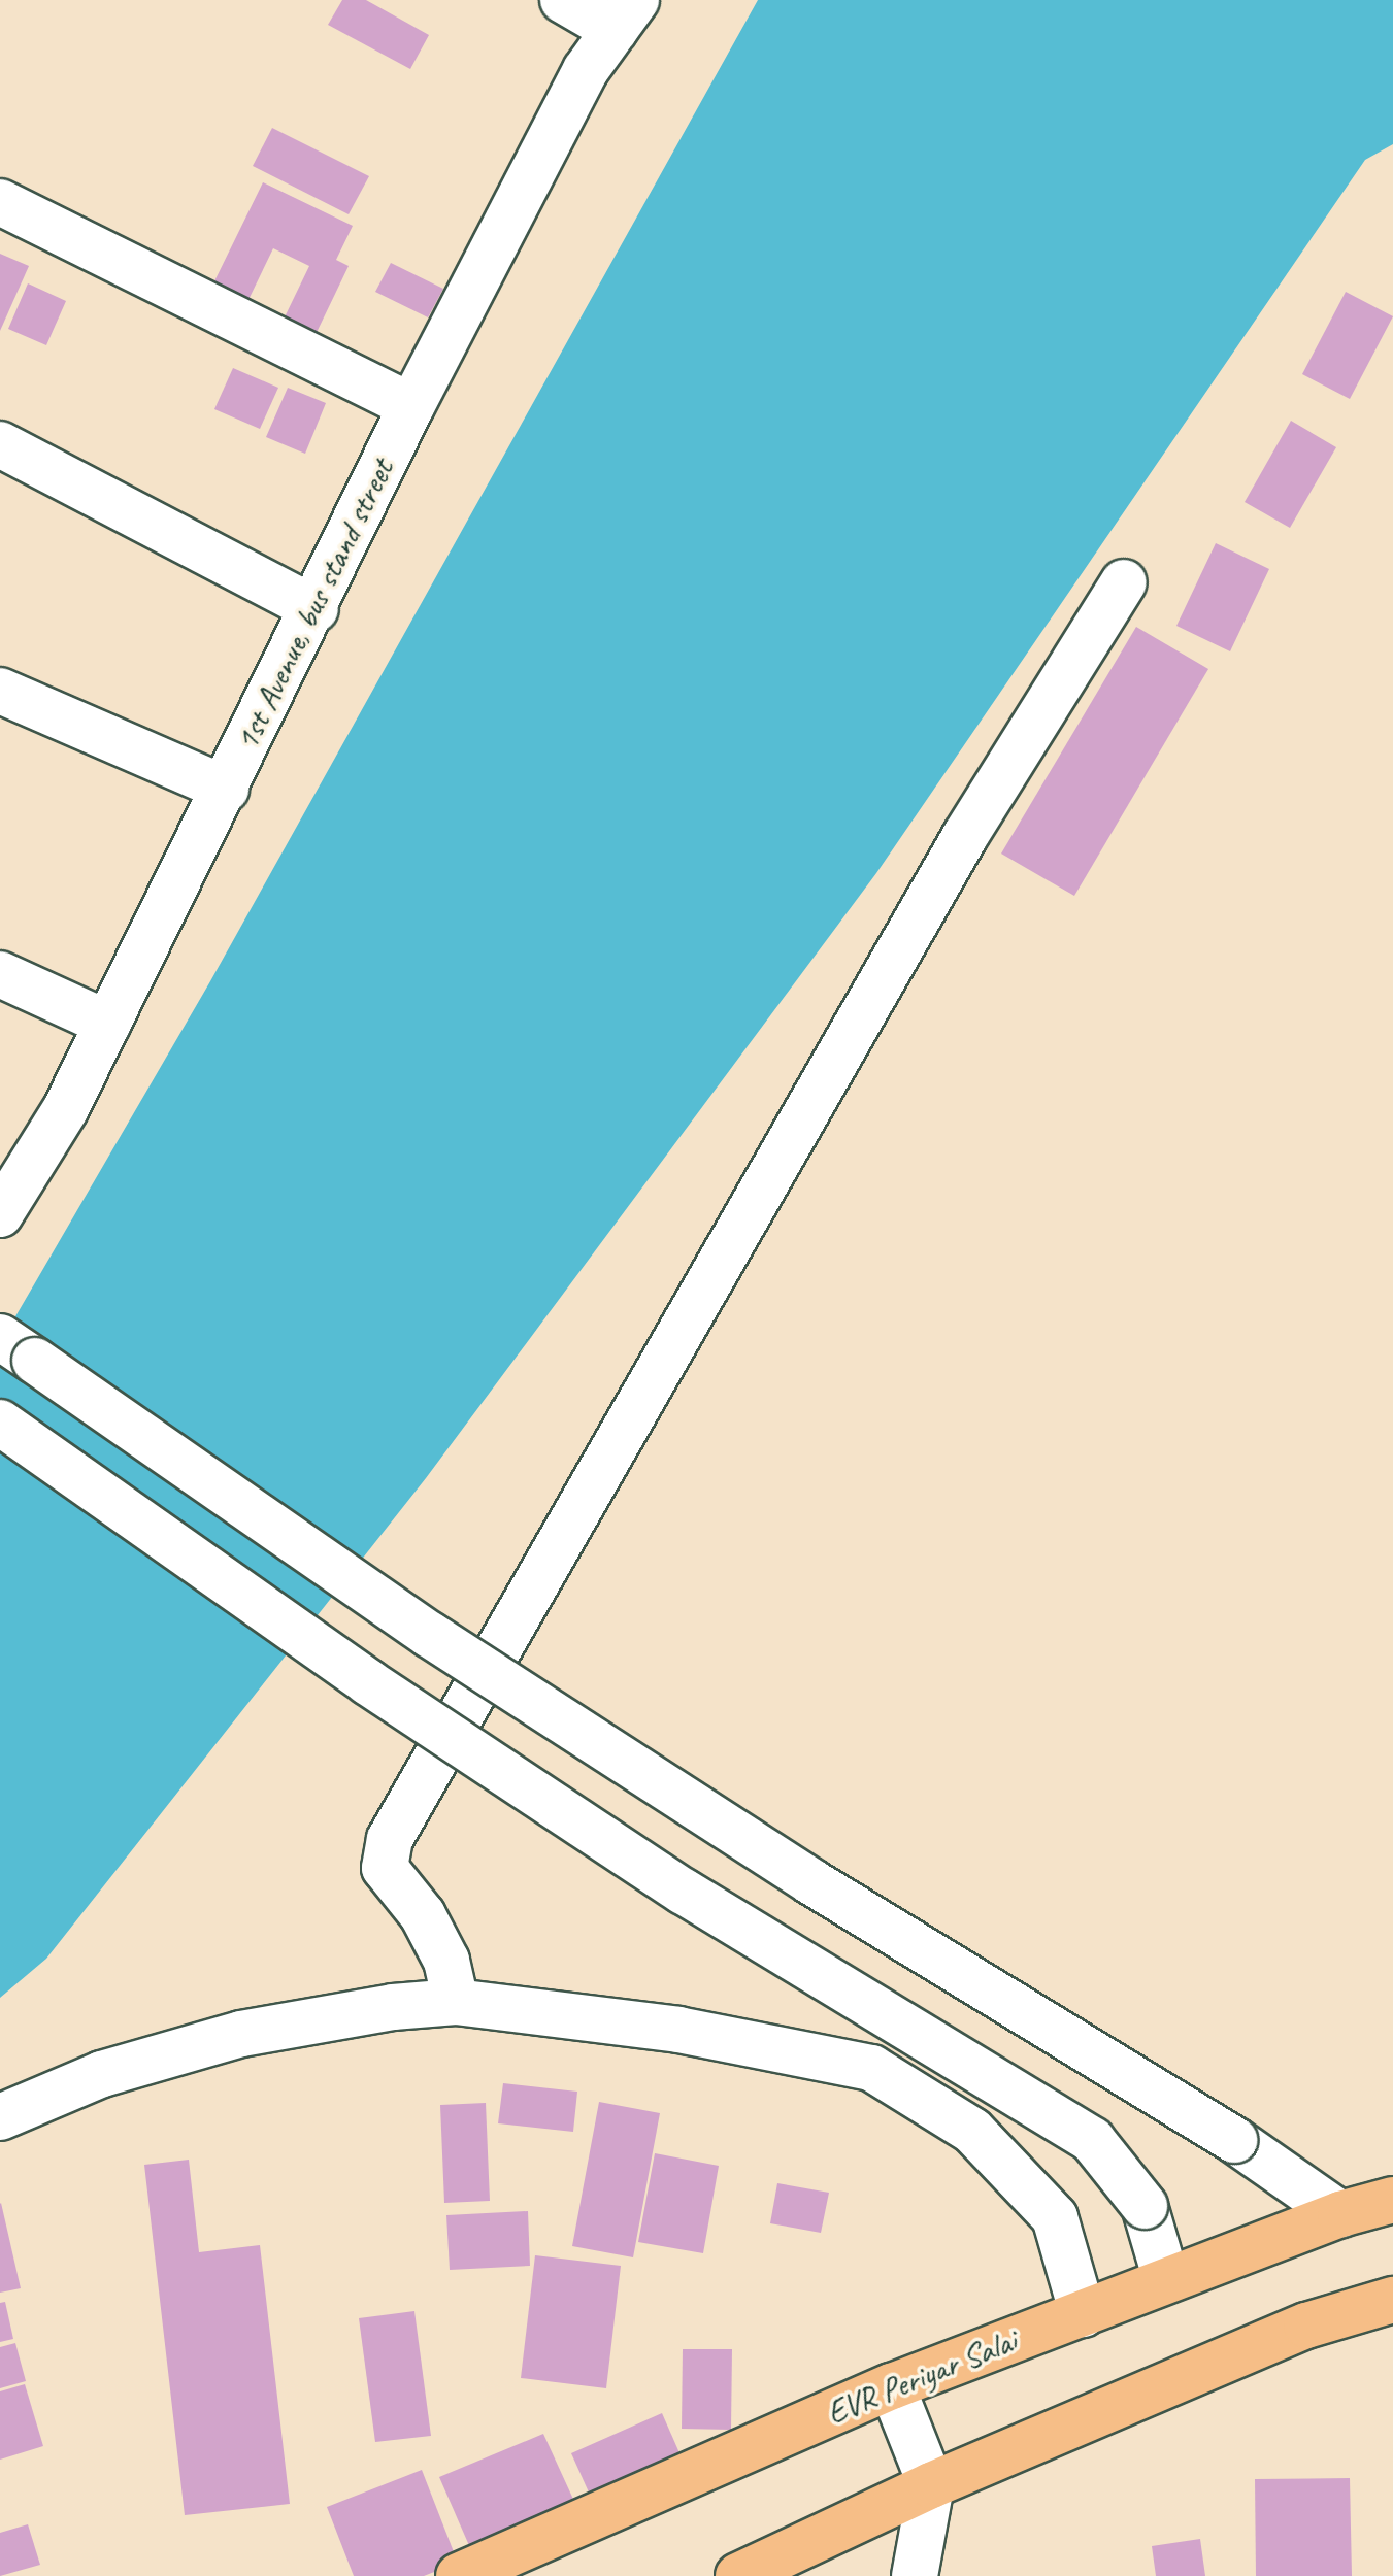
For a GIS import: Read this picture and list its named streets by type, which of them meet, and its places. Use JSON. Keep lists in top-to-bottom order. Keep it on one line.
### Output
{"streets":{"main road":["EVR Periyar Salai"],"street":["1st Avenue, bus stand street"]}}
